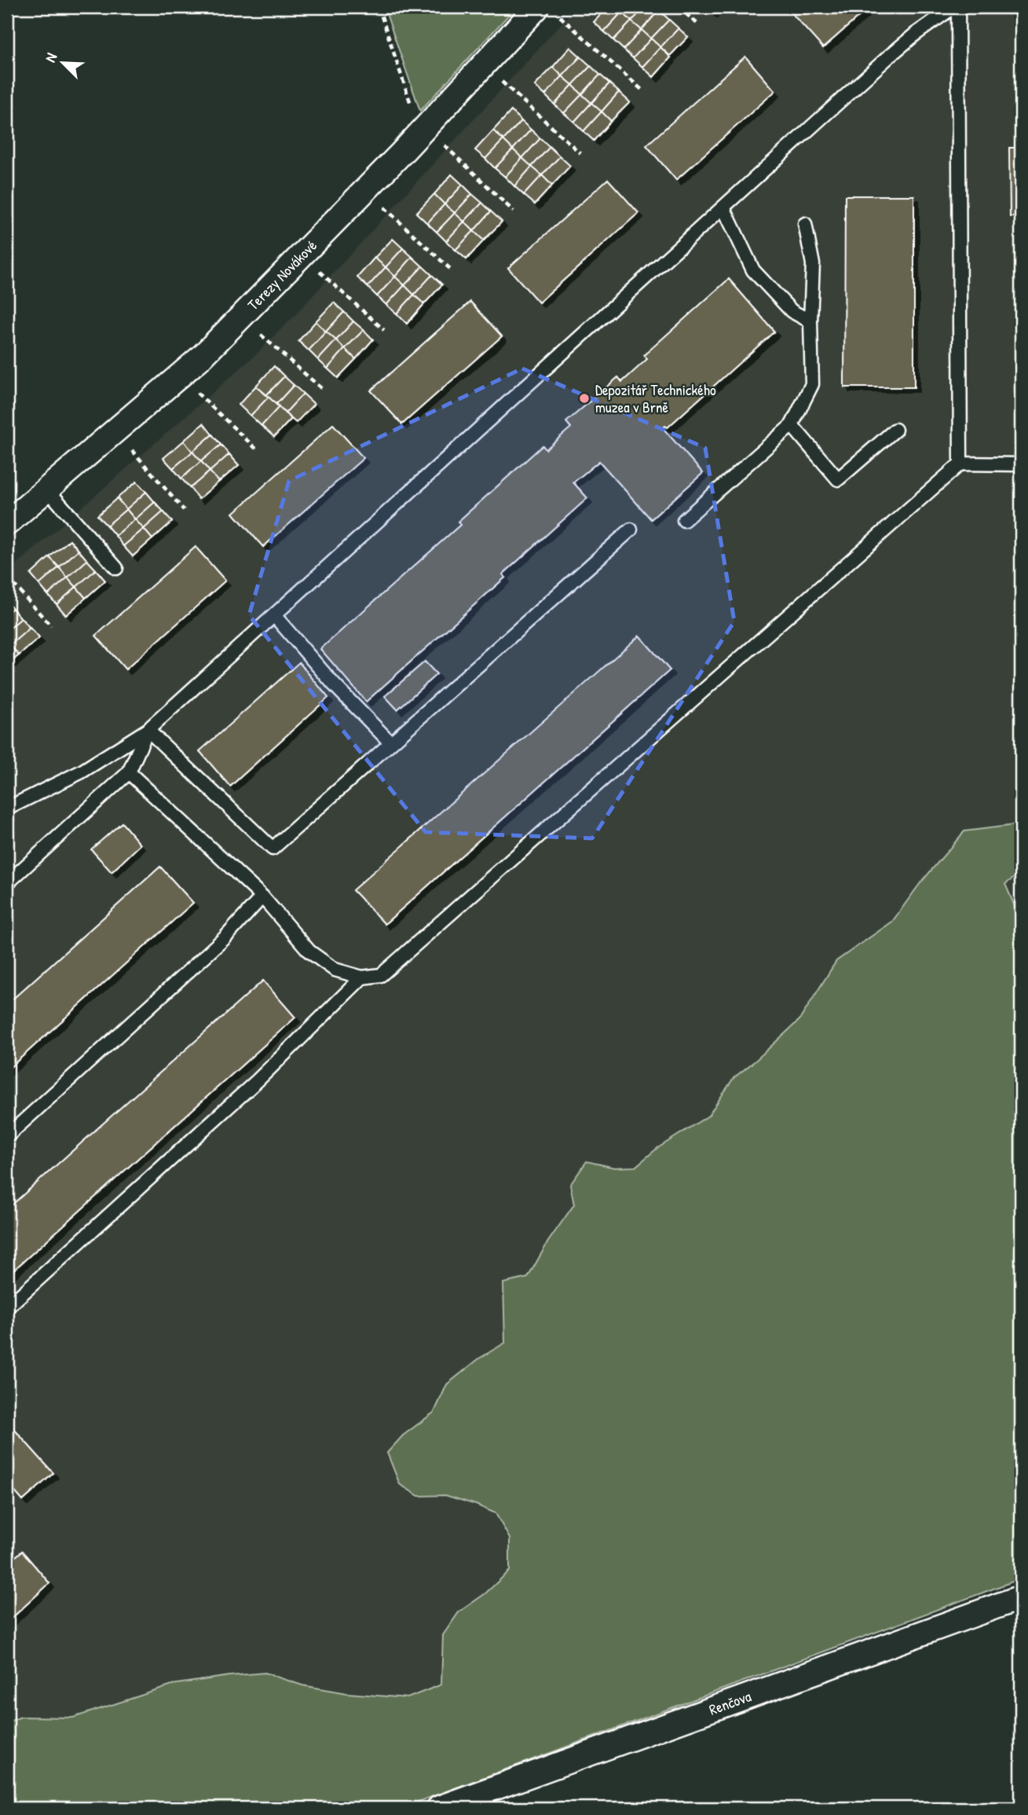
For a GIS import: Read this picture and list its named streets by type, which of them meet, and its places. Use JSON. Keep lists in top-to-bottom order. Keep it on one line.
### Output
{"streets":{"street":["Terezy Novákové","Renčova"]},"places":["Depozitář Technického muzea v Brně"],"north":"top left"}
